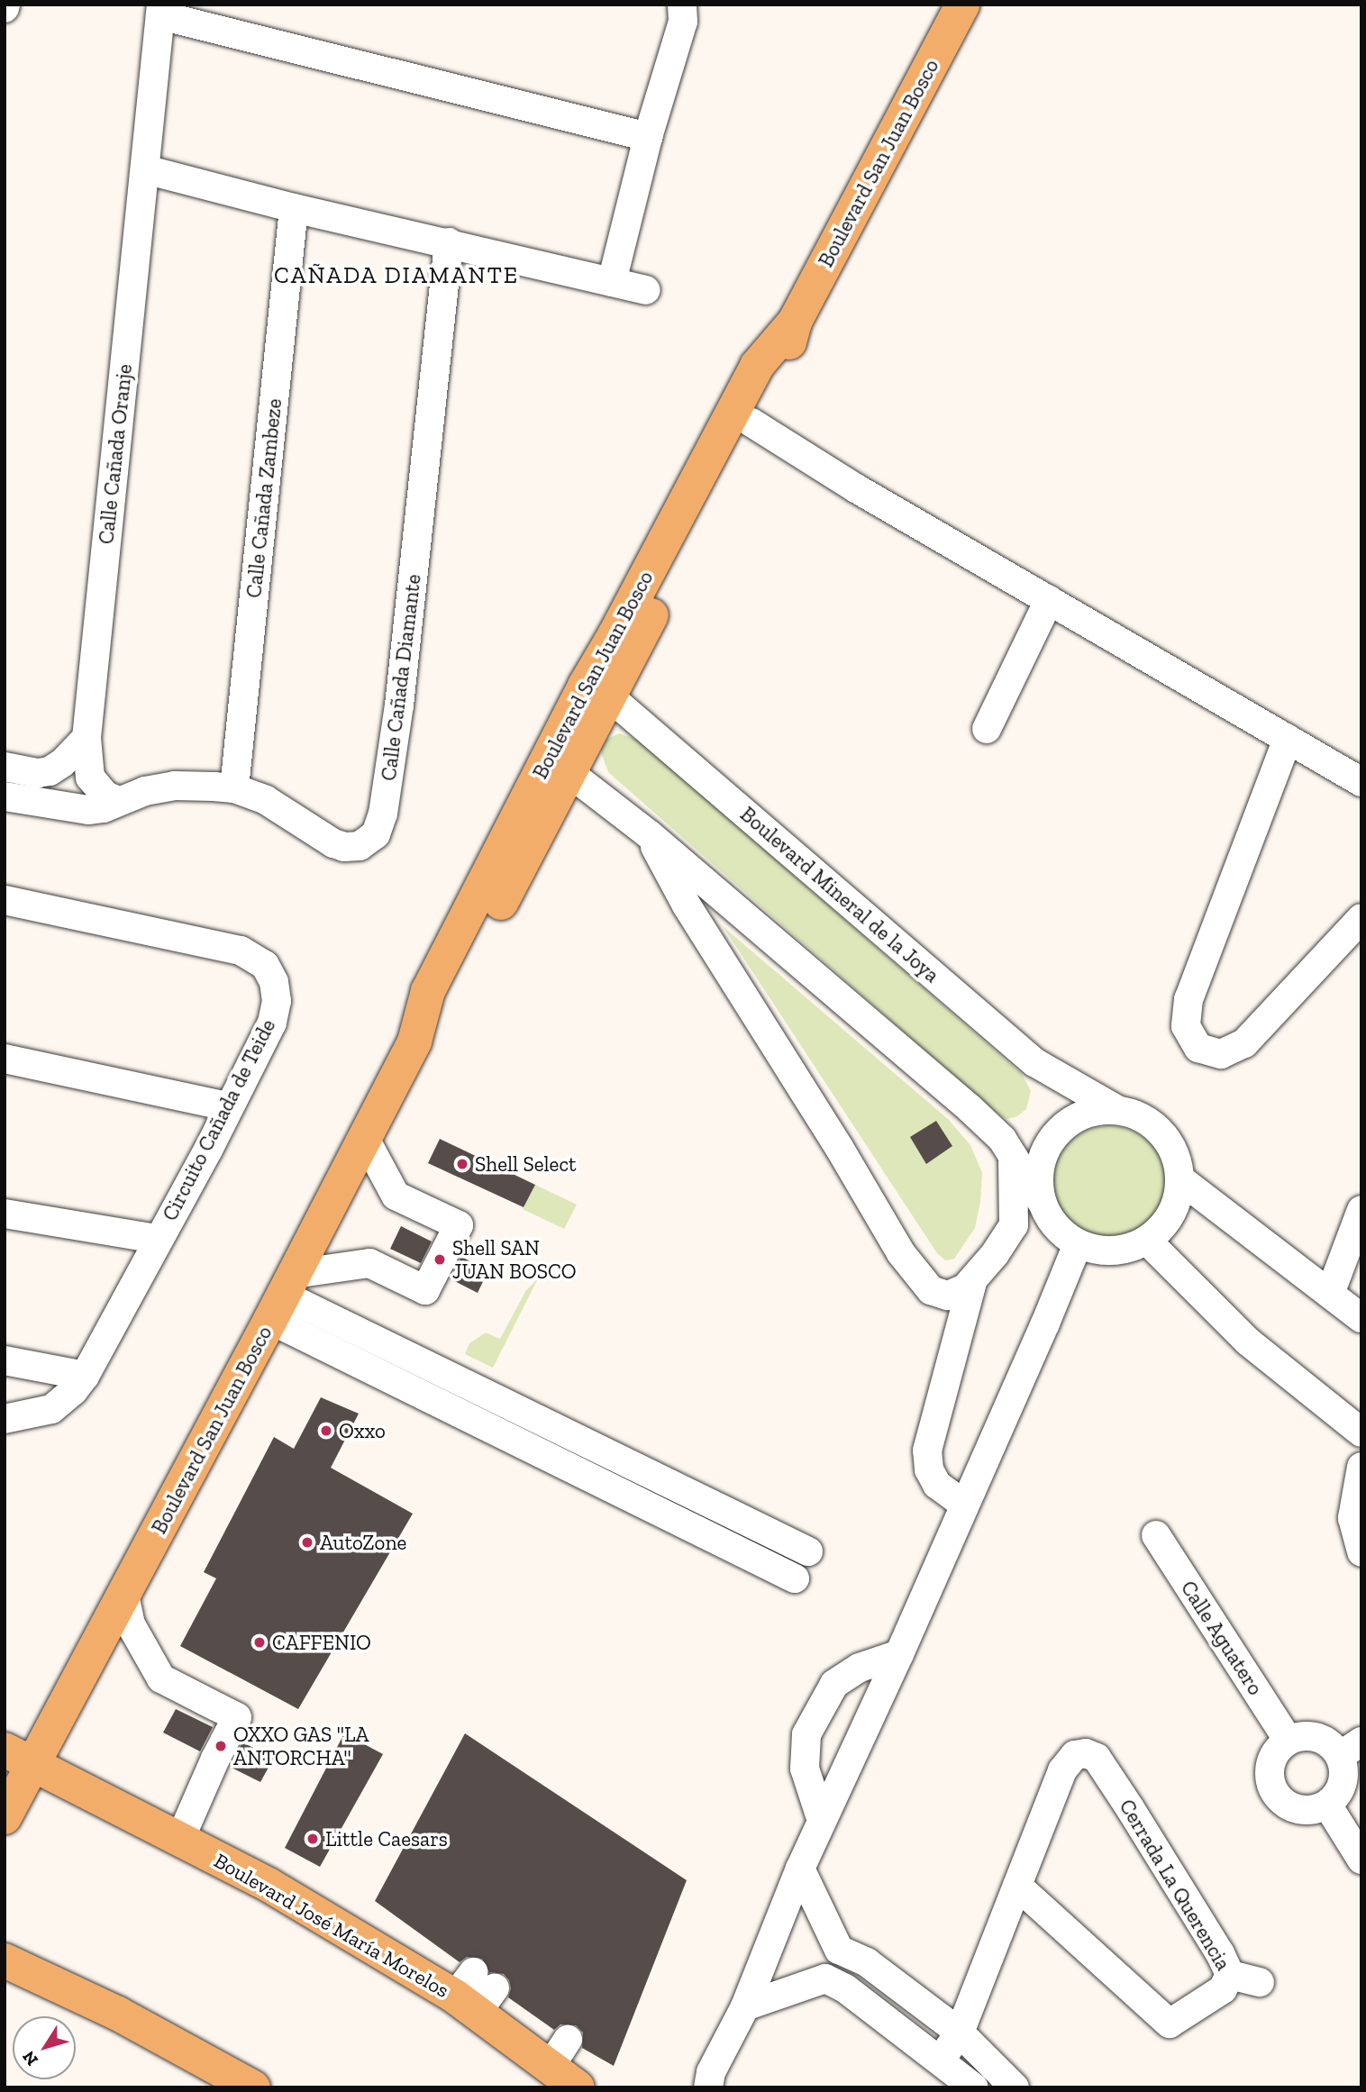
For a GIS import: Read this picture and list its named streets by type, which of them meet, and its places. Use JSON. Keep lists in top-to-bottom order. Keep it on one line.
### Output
{"streets":{"main road":["Boulevard San Juan Bosco","Boulevard José María Morelos"],"street":["Calle Cañada Oranje","Calle Cañada Zambeze","Calle Cañada Diamante","Boulevard Mineral de la Joya","Circuito Cañada de Teide","Calle Aguatero","Cerrada La Querencia"]},"crossings":[["Boulevard San Juan Bosco","Boulevard Mineral de la Joya"],["Boulevard San Juan Bosco","Boulevard José María Morelos"],["Calle Cañada Oranje","Calle Cañada Diamante"],["Calle Cañada Zambeze","Calle Cañada Diamante"]],"districts":["CAÑADA DIAMANTE"],"places":["Shell Select","Shell SAN JUAN BOSCO","Oxxo","AutoZone","CAFFENIO","OXXO GAS \"LA ANTORCHA\"","Little Caesars"],"north":"bottom left"}
